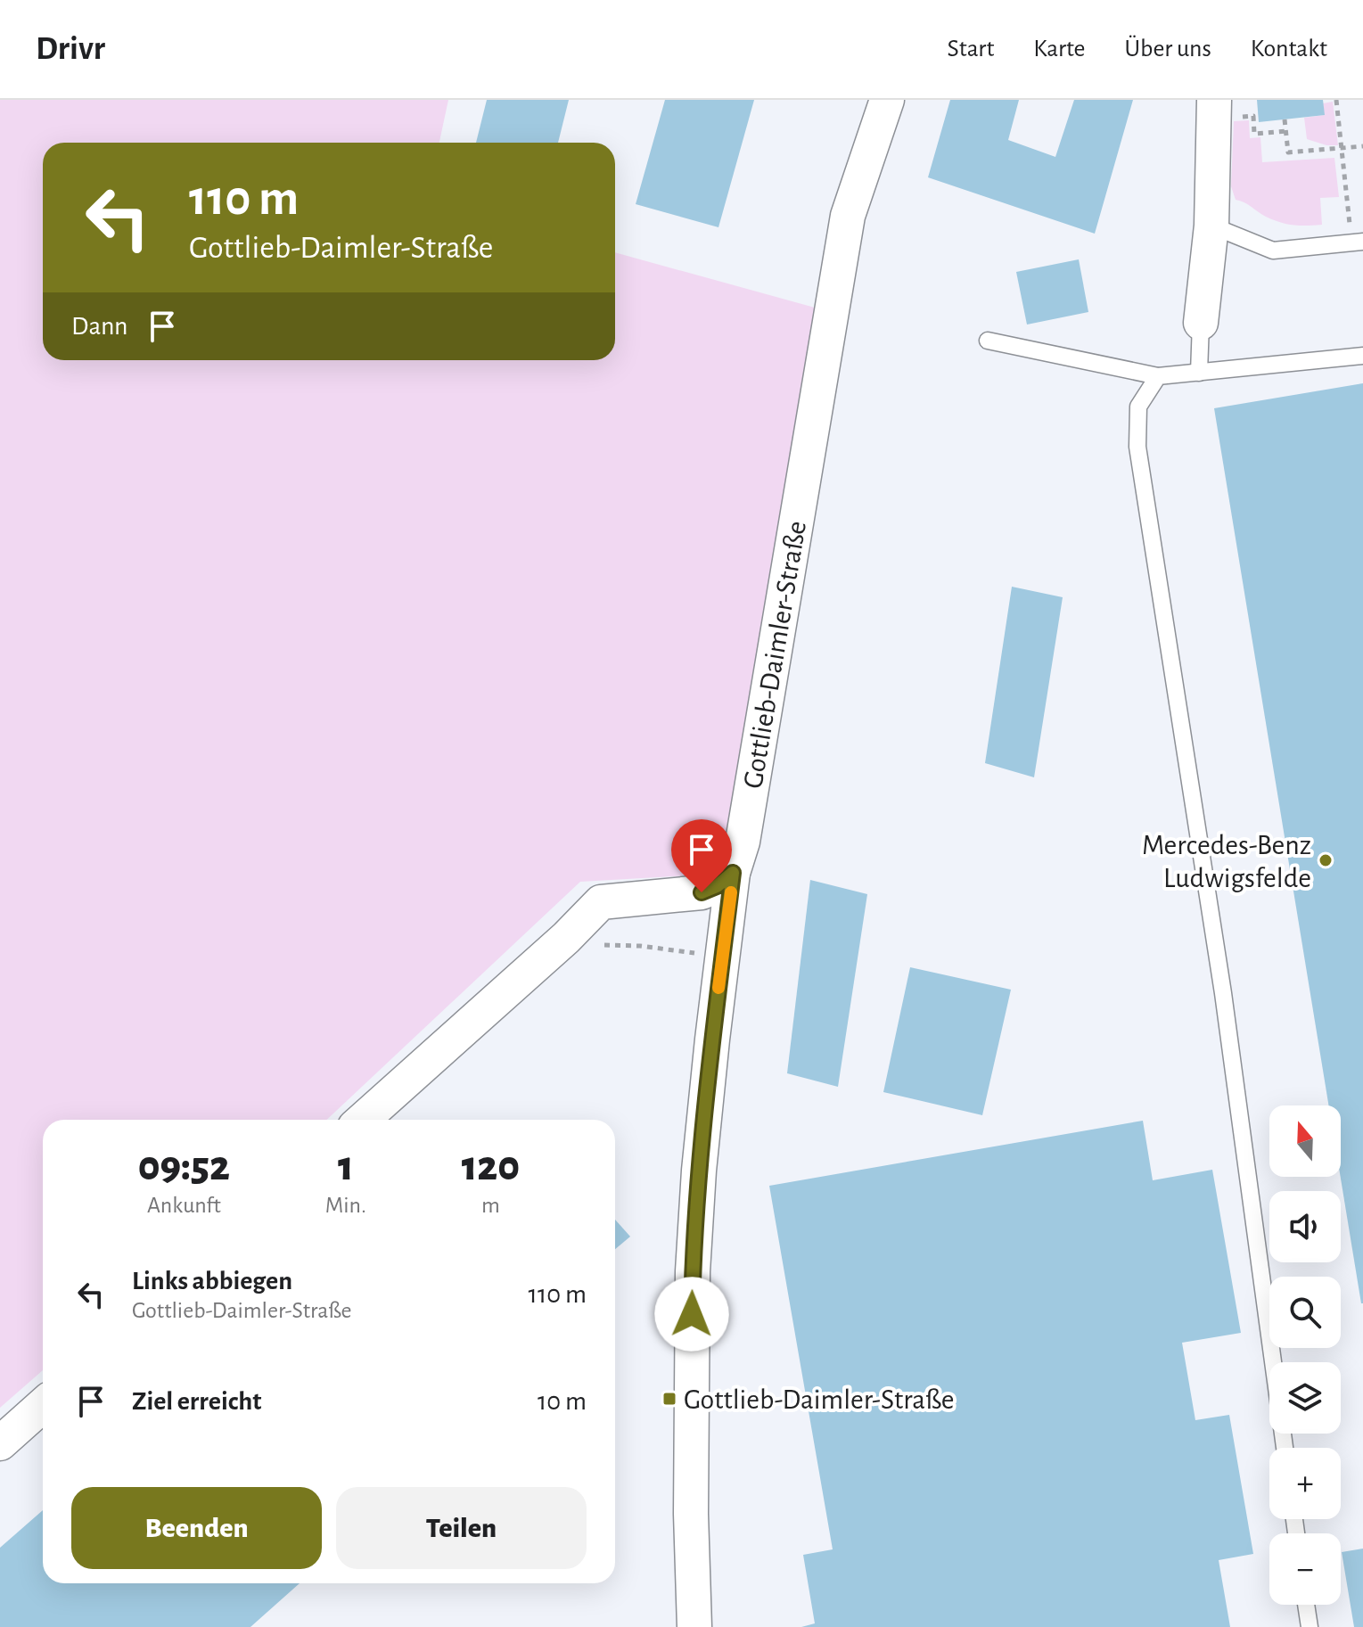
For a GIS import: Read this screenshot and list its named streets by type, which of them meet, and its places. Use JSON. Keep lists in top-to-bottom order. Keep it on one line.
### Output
{"streets":{"street":["Gottlieb-Daimler-Straße"]},"places":{"other":["Mercedes-Benz Ludwigsfelde"],"transit":["Gottlieb-Daimler-Straße"]},"north":"top","page":{"header":"Drivr","nav":["Start","Karte","Über uns","Kontakt"],"turn":["110 m","Gottlieb-Daimler-Straße"],"then":"Dann","map_buttons":["+","−"],"eta":["09:52","Ankunft","1","Min.","120","m"],"list":[{"name":"Links abbiegen","note":"Gottlieb-Daimler-Straße","value":"110 m"},{"name":"Ziel erreicht","value":"10 m"}],"buttons":["Beenden","Teilen"]}}
